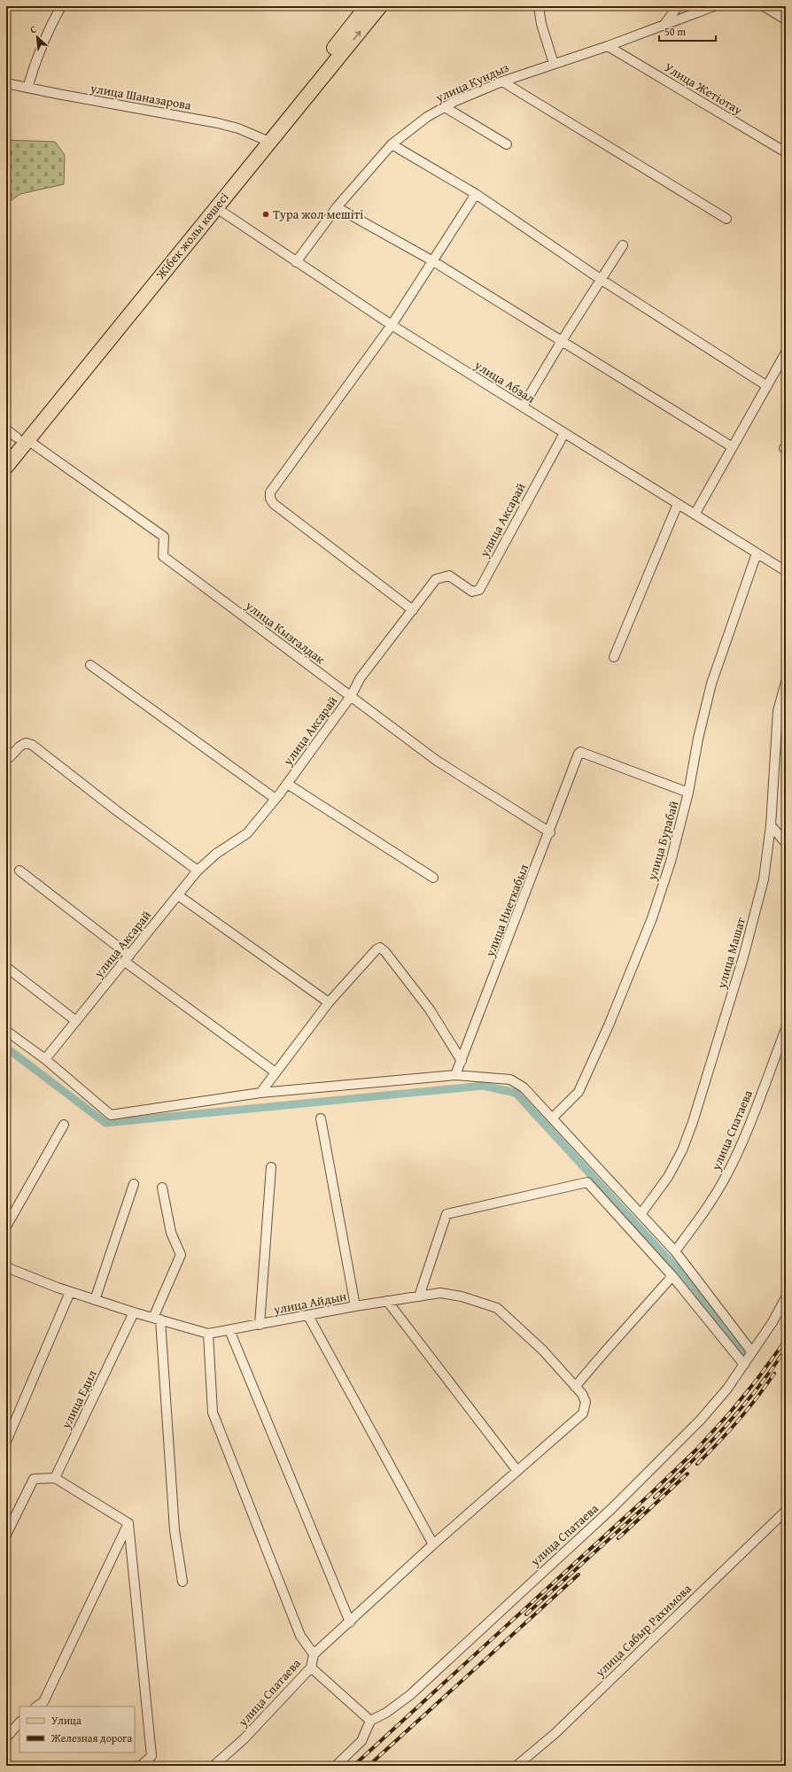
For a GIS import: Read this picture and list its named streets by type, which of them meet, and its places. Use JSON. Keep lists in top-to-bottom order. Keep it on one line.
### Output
{"streets":{"main road":["Жібек жолы көшесі"],"street":["улица Кундыз","Улица Жетіотау","улица Шаназарова","улица Абзал","улица Аксарай","улица Кызгалдак","улица Бурабай","улица Ниеткабыл","улица Машат","улица Спатаева","улица Айдын","улица Едил","улица Сабыр Рахимова"]},"crossings":[["улица Кундыз","Улица Жетіотау"],["улица Кундыз","улица Абзал"],["улица Шаназарова","Жібек жолы көшесі"],["Жібек жолы көшесі","улица Абзал"],["Жібек жолы көшесі","улица Кызгалдак"],["улица Абзал","улица Аксарай"],["улица Абзал","улица Бурабай"],["улица Аксарай","улица Кызгалдак"],["улица Кызгалдак","улица Ниеткабыл"],["улица Бурабай","улица Ниеткабыл"],["улица Спатаева","улица Айдын"],["улица Айдын","улица Едил"]],"places":["Тура жол мешіті"],"legend":["Улица","Железная дорога"],"scale_bar":"50 m","north":"top left"}
